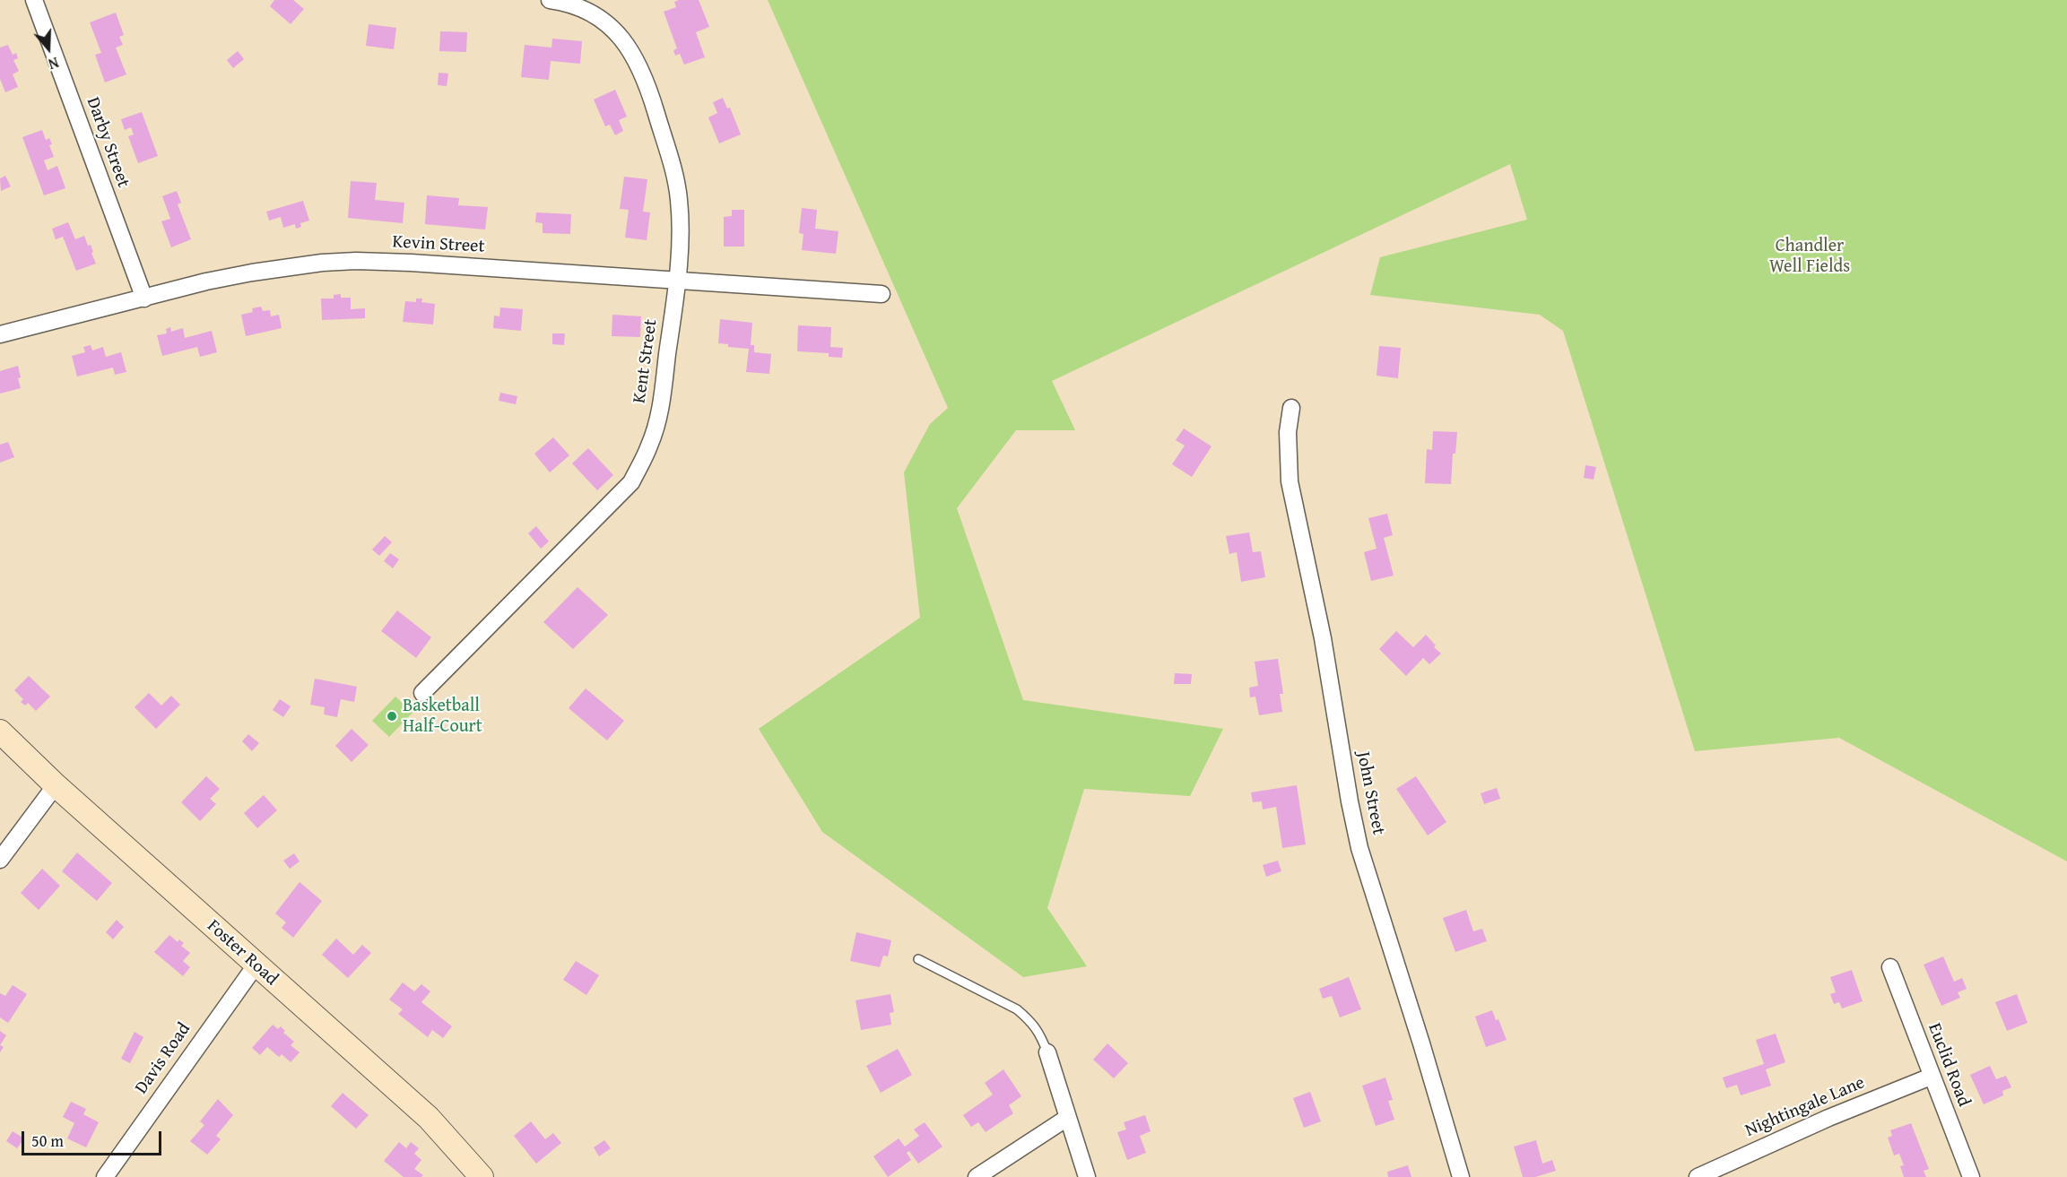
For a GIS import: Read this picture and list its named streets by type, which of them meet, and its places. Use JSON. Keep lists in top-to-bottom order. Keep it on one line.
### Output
{"streets":{"street":["Darby Street","Kevin Street","Kent Street","John Street","Foster Road","Davis Road","Euclid Road","Nightingale Lane"]},"crossings":[["Darby Street","Kevin Street"],["Kevin Street","Kent Street"],["Foster Road","Davis Road"],["Euclid Road","Nightingale Lane"]],"parks":["Chandler Well Fields"],"places":["Basketball Half-Court"],"scale_bar":"50 m","north":"bottom"}
